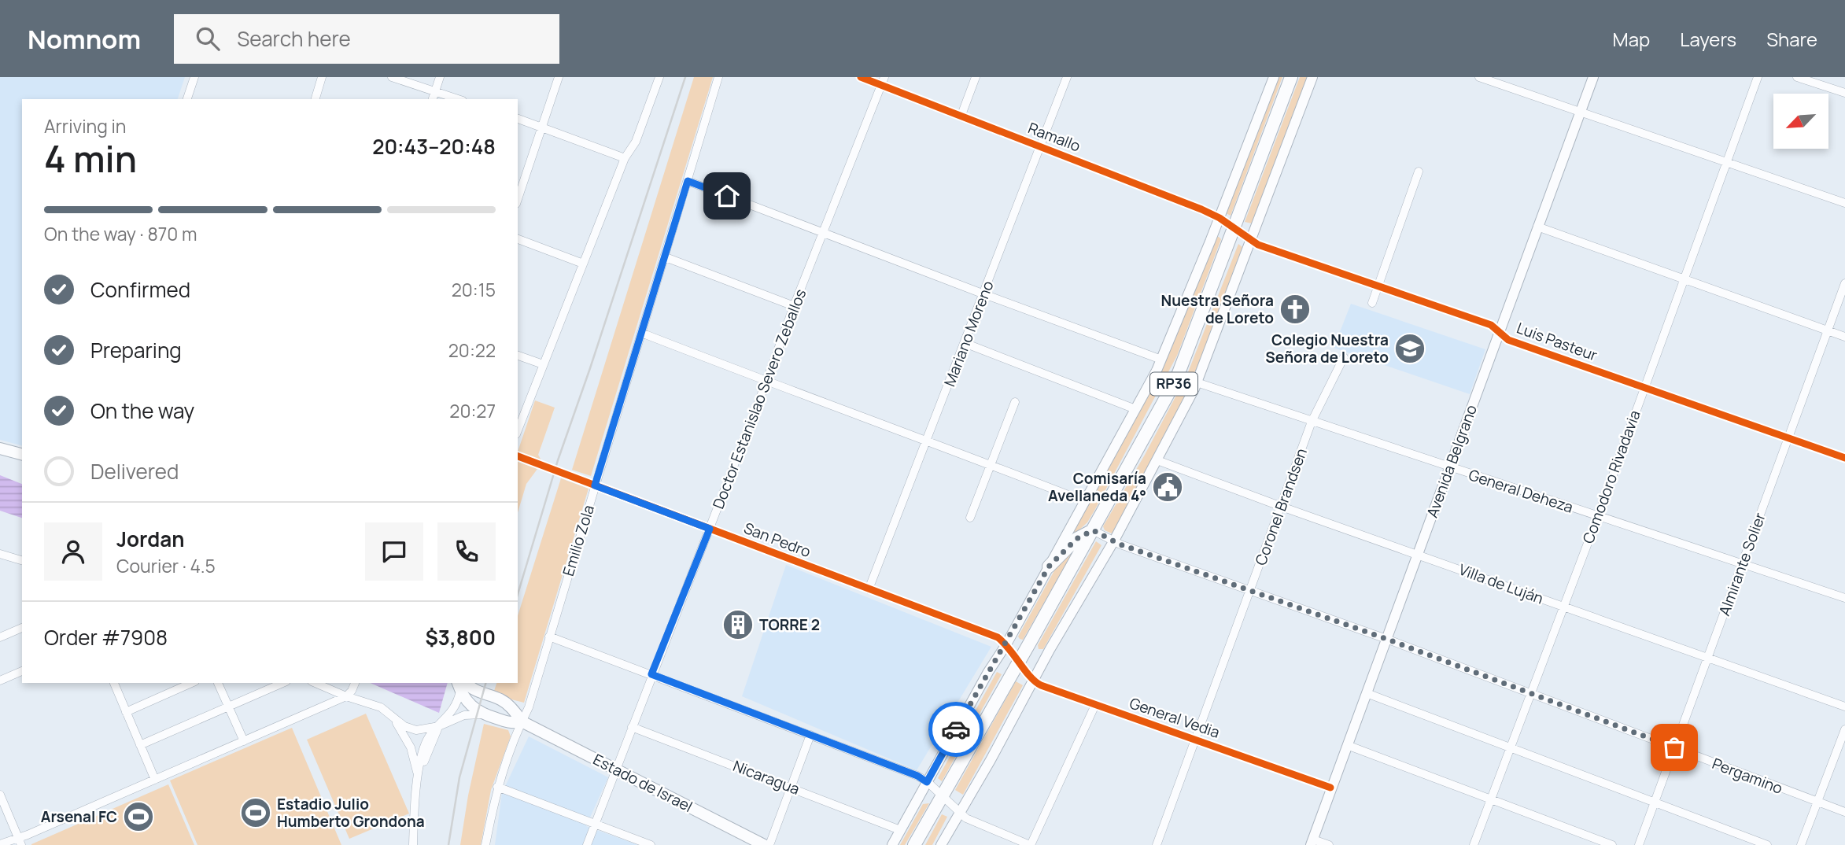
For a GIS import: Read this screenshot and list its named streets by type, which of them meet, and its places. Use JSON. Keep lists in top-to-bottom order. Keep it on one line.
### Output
{"streets":{"main road":["RP36","Estado de Israel"],"street":["Ramallo","Mariano Moreno","Luis Pasteur","Doctor Estanislao Severo Zeballos","Avenida Belgrano","Comodoro Rivadavia","General Deheza","Coronel Brandsen","San Pedro","Emilio Zola","Almirante Solier","Villa de Luján","General Vedia","Pergamino","Nicaragua"]},"crossings":[["Ramallo","Mariano Moreno"],["Ramallo","Luis Pasteur"],["Ramallo","RP36"],["Ramallo","Doctor Estanislao Severo Zeballos"],["Mariano Moreno","San Pedro"],["Luis Pasteur","RP36"],["Luis Pasteur","Avenida Belgrano"],["Luis Pasteur","Comodoro Rivadavia"],["Luis Pasteur","Almirante Solier"],["RP36","San Pedro"],["RP36","General Vedia"],["RP36","Pergamino"],["Doctor Estanislao Severo Zeballos","San Pedro"],["Doctor Estanislao Severo Zeballos","Nicaragua"],["Doctor Estanislao Severo Zeballos","Estado de Israel"],["Avenida Belgrano","General Deheza"],["Avenida Belgrano","Villa de Luján"],["Avenida Belgrano","General Vedia"],["Avenida Belgrano","Pergamino"],["Comodoro Rivadavia","General Deheza"],["Comodoro Rivadavia","Villa de Luján"],["Comodoro Rivadavia","Pergamino"],["General Deheza","Coronel Brandsen"],["General Deheza","Almirante Solier"],["Coronel Brandsen","Villa de Luján"],["Coronel Brandsen","General Vedia"],["Coronel Brandsen","Pergamino"],["San Pedro","Emilio Zola"],["San Pedro","General Vedia"],["Emilio Zola","Estado de Israel"],["Almirante Solier","Villa de Luján"],["Almirante Solier","Pergamino"]],"places":{"church":["Nuestra Señora de Loreto"],"school or university":["Colegio Nuestra Señora de Loreto"],"public building":["Comisaría Avellaneda 4°"],"building":["TORRE 2"],"sports":["Estadio Julio Humberto Grondona","Arsenal FC"]},"north":"bottom left","page":{"header":"Nomnom","search":"Search here","nav":["Map","Layers","Share"],"heading":["4 min","Arriving in","20:43–20:48"],"panel":["Jordan","Courier · 4.5","Order #7908","$3,800"],"bar":"On the way · 870 m","list":[["Confirmed","20:15"],["Preparing","20:22"],["On the way","20:27"],"Delivered"]}}
